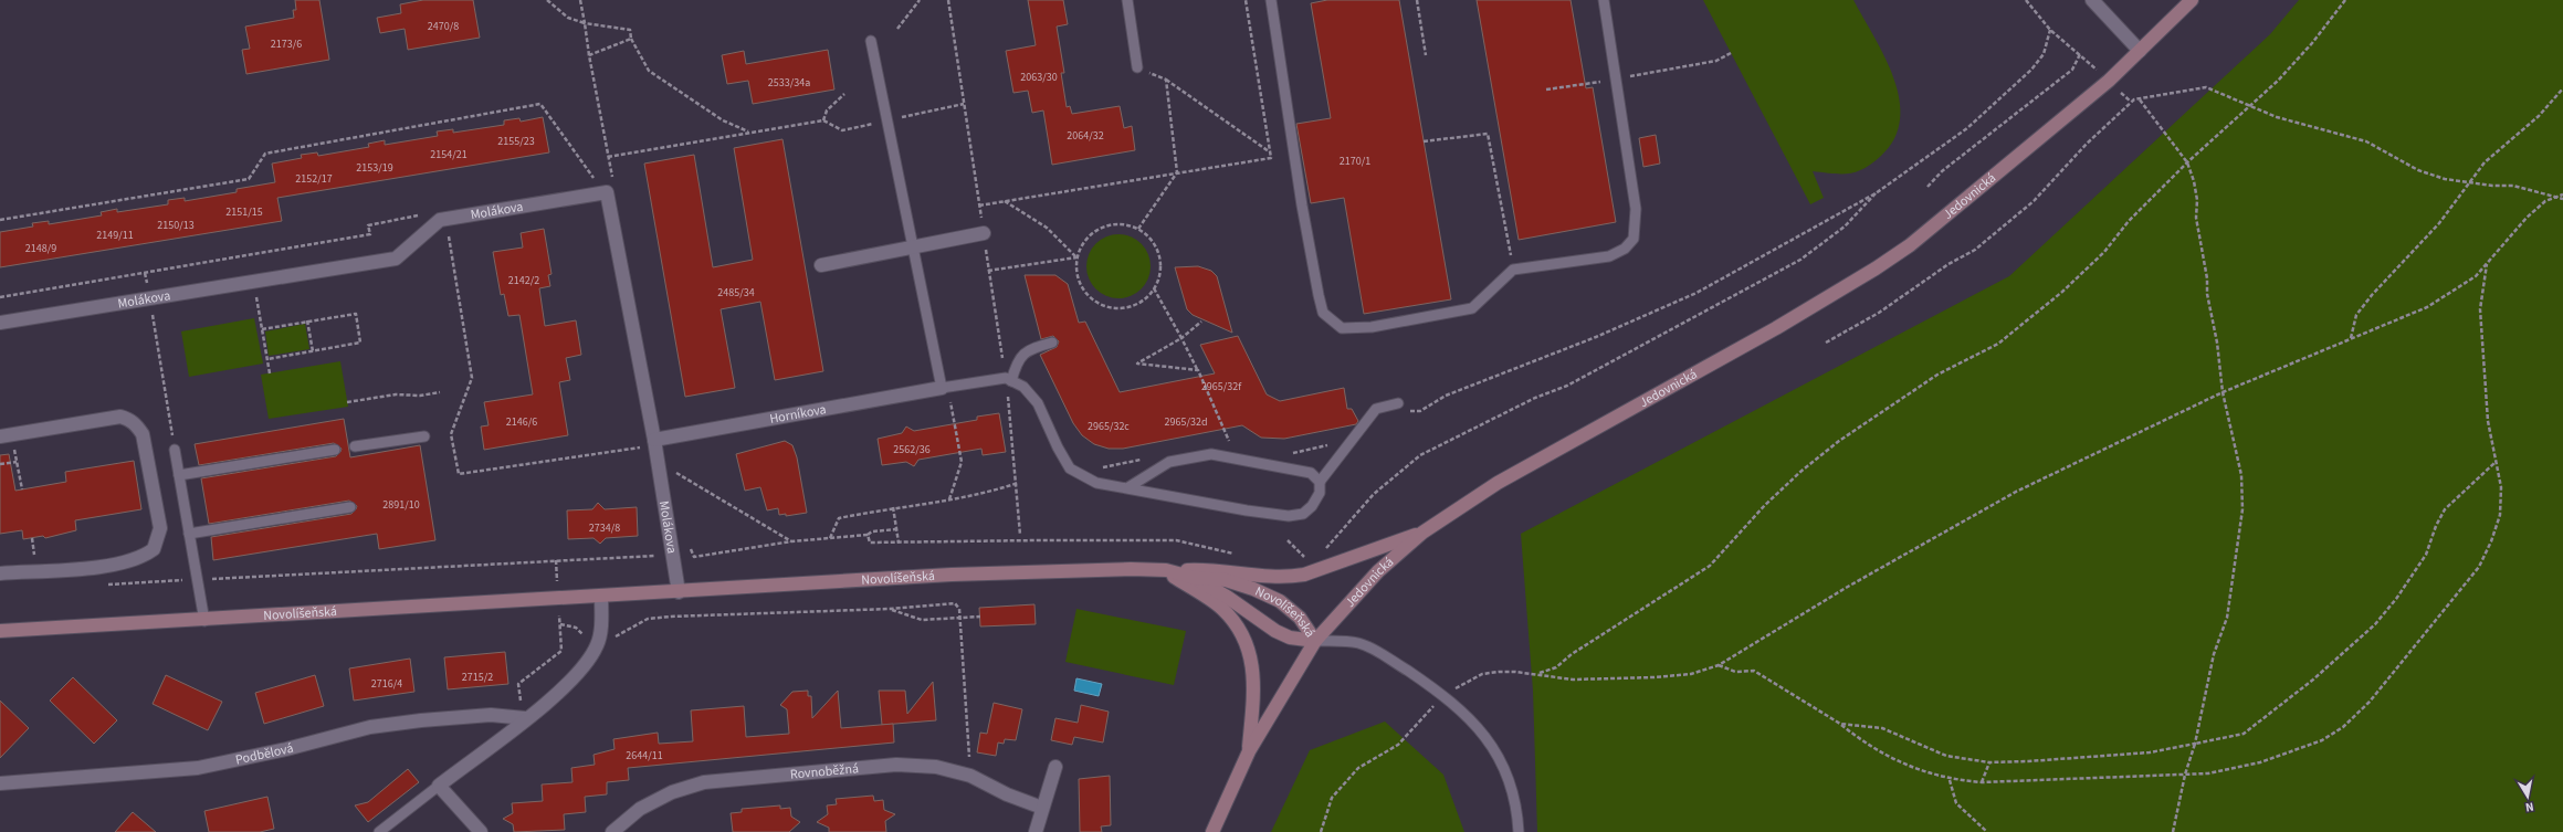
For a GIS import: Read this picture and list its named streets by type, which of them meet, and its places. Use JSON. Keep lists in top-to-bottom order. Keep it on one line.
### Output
{"streets":{"street":["Jedovnická","Molákova","Horníkova","Novolíšeňská","Podbělová","Rovnoběžná"]},"crossings":[["Jedovnická","Novolíšeňská"],["Molákova","Horníkova"],["Molákova","Novolíšeňská"]],"house_numbers":["2470/8","2173/6","2063/30","2533/34a","2064/32","2155/23","2154/21","2170/1","2153/19","2152/17","2151/15","2150/13","2149/11","2148/9","2142/2","2485/34","2965/32f","2146/6","2965/32d","2965/32c","2562/36","2891/10","2734/8","2715/2","2716/4","2644/11"],"north":"bottom"}
